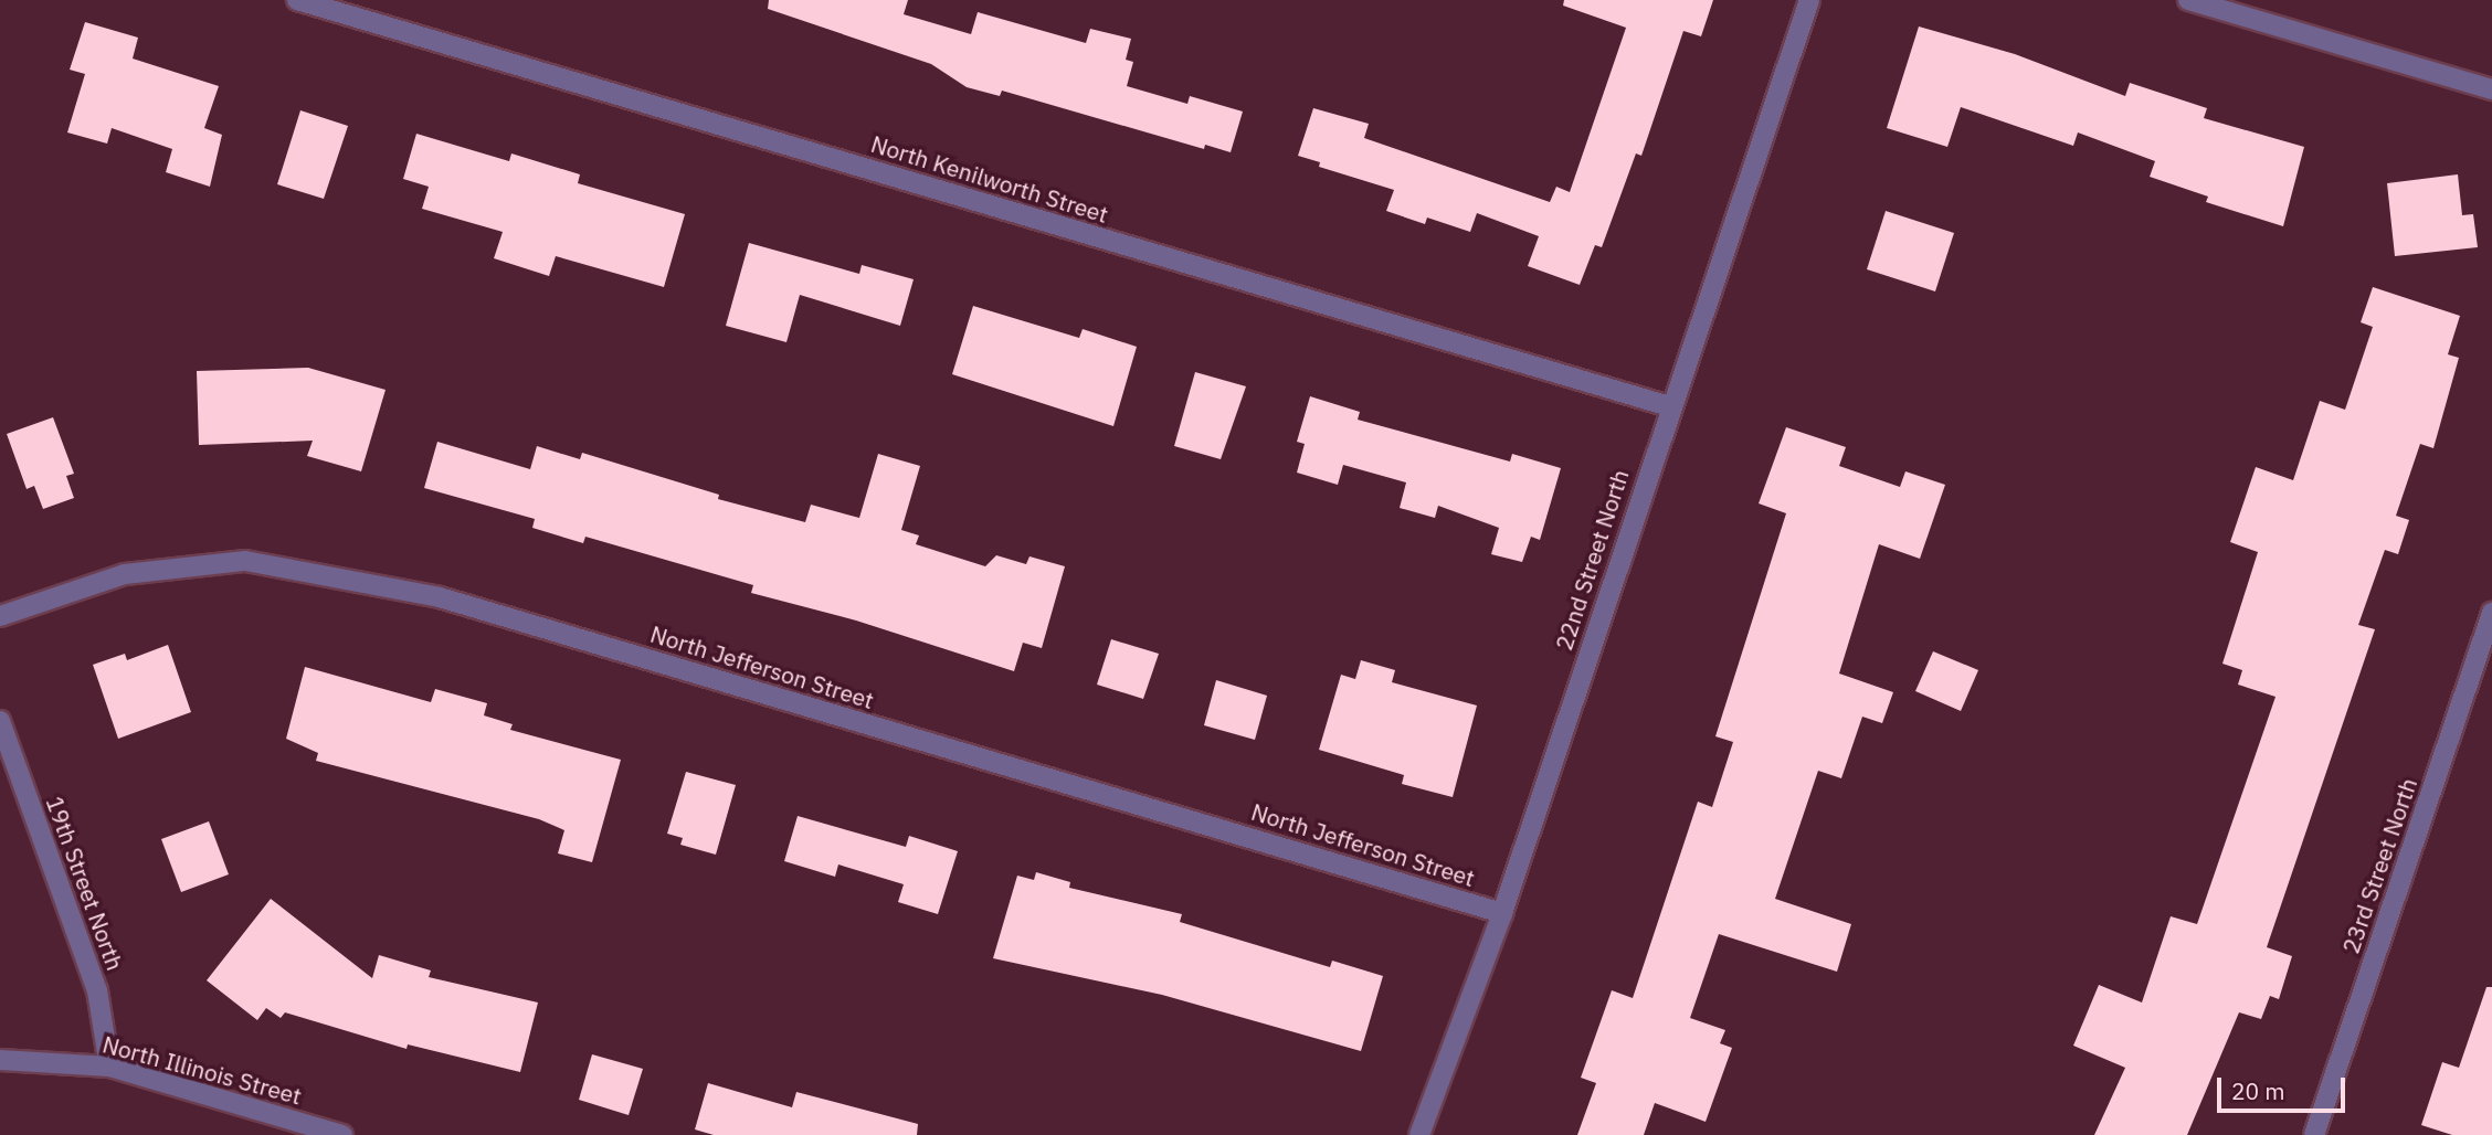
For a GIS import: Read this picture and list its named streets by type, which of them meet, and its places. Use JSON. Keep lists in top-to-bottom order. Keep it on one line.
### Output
{"streets":{"street":["North Kenilworth Street","22nd Street North","North Jefferson Street","23rd Street North","19th Street North","North Illinois Street"]},"crossings":[["North Kenilworth Street","22nd Street North"],["22nd Street North","North Jefferson Street"],["19th Street North","North Illinois Street"]],"scale_bar":"20 m"}
